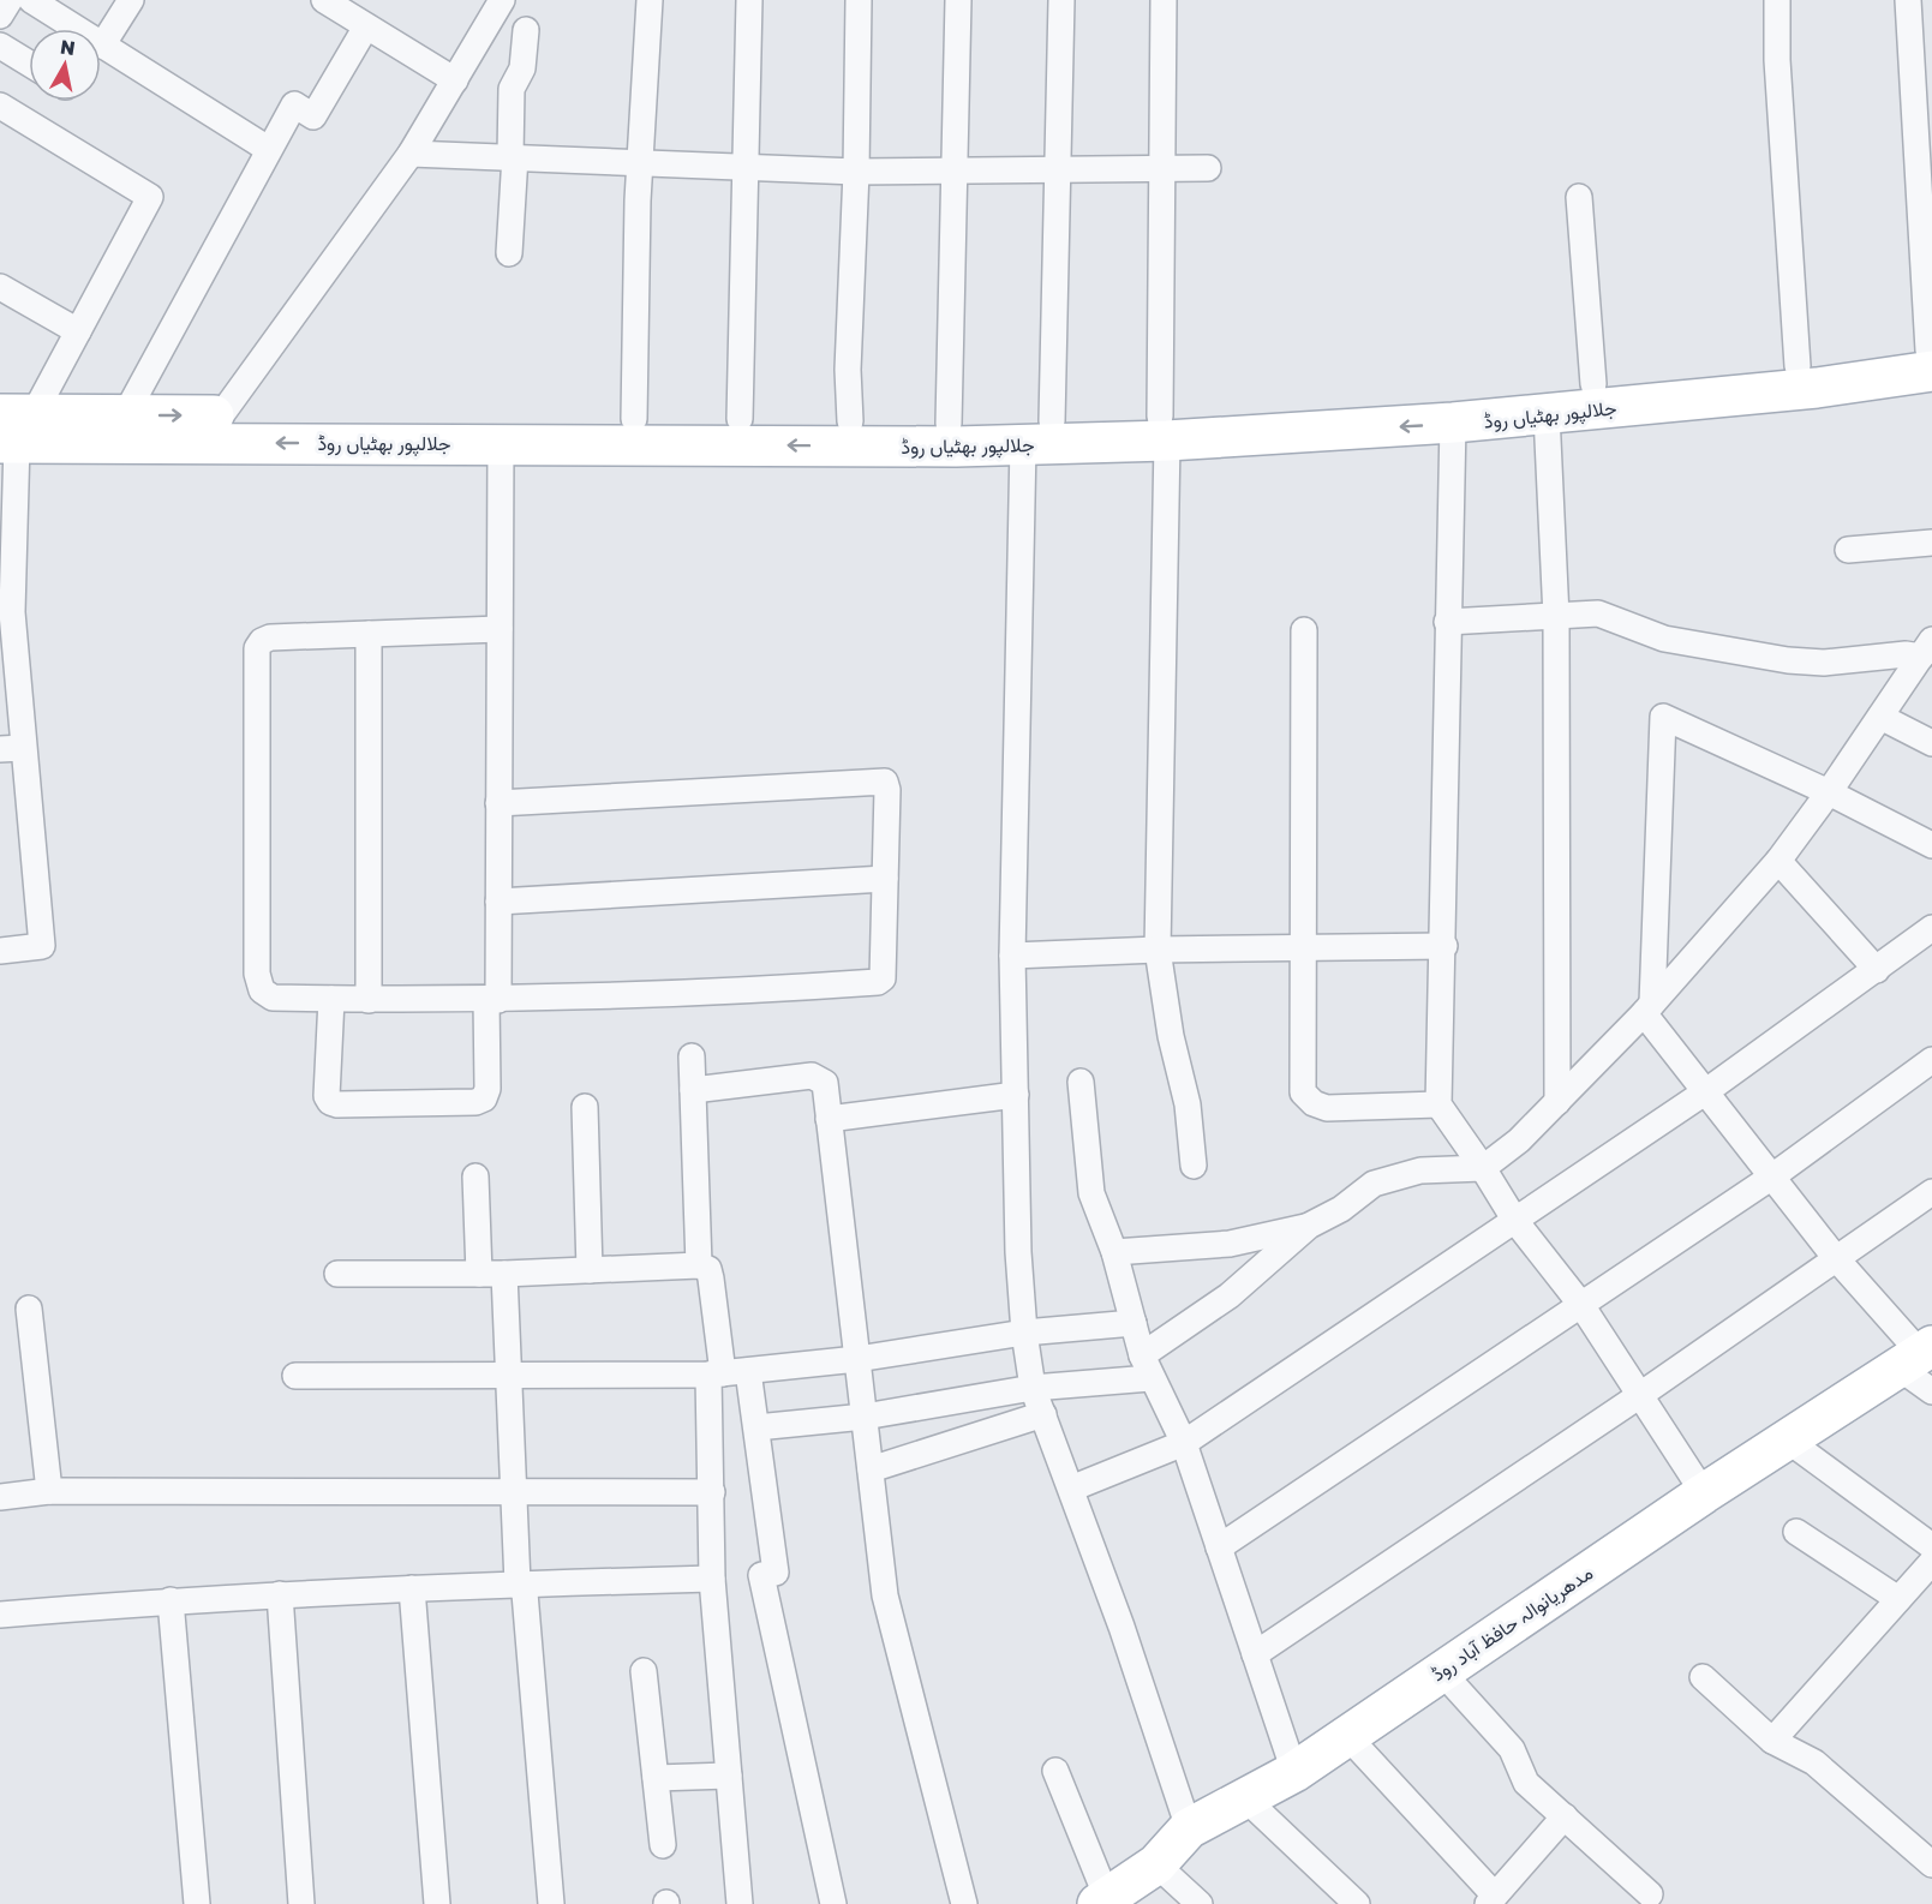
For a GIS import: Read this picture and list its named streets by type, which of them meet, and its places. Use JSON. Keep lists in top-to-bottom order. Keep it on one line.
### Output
{"streets":{"main road":["جلالپور بھٹیاں روڈ","مدھریانوالہ حافظ آباد روڈ"]},"north":"top"}
